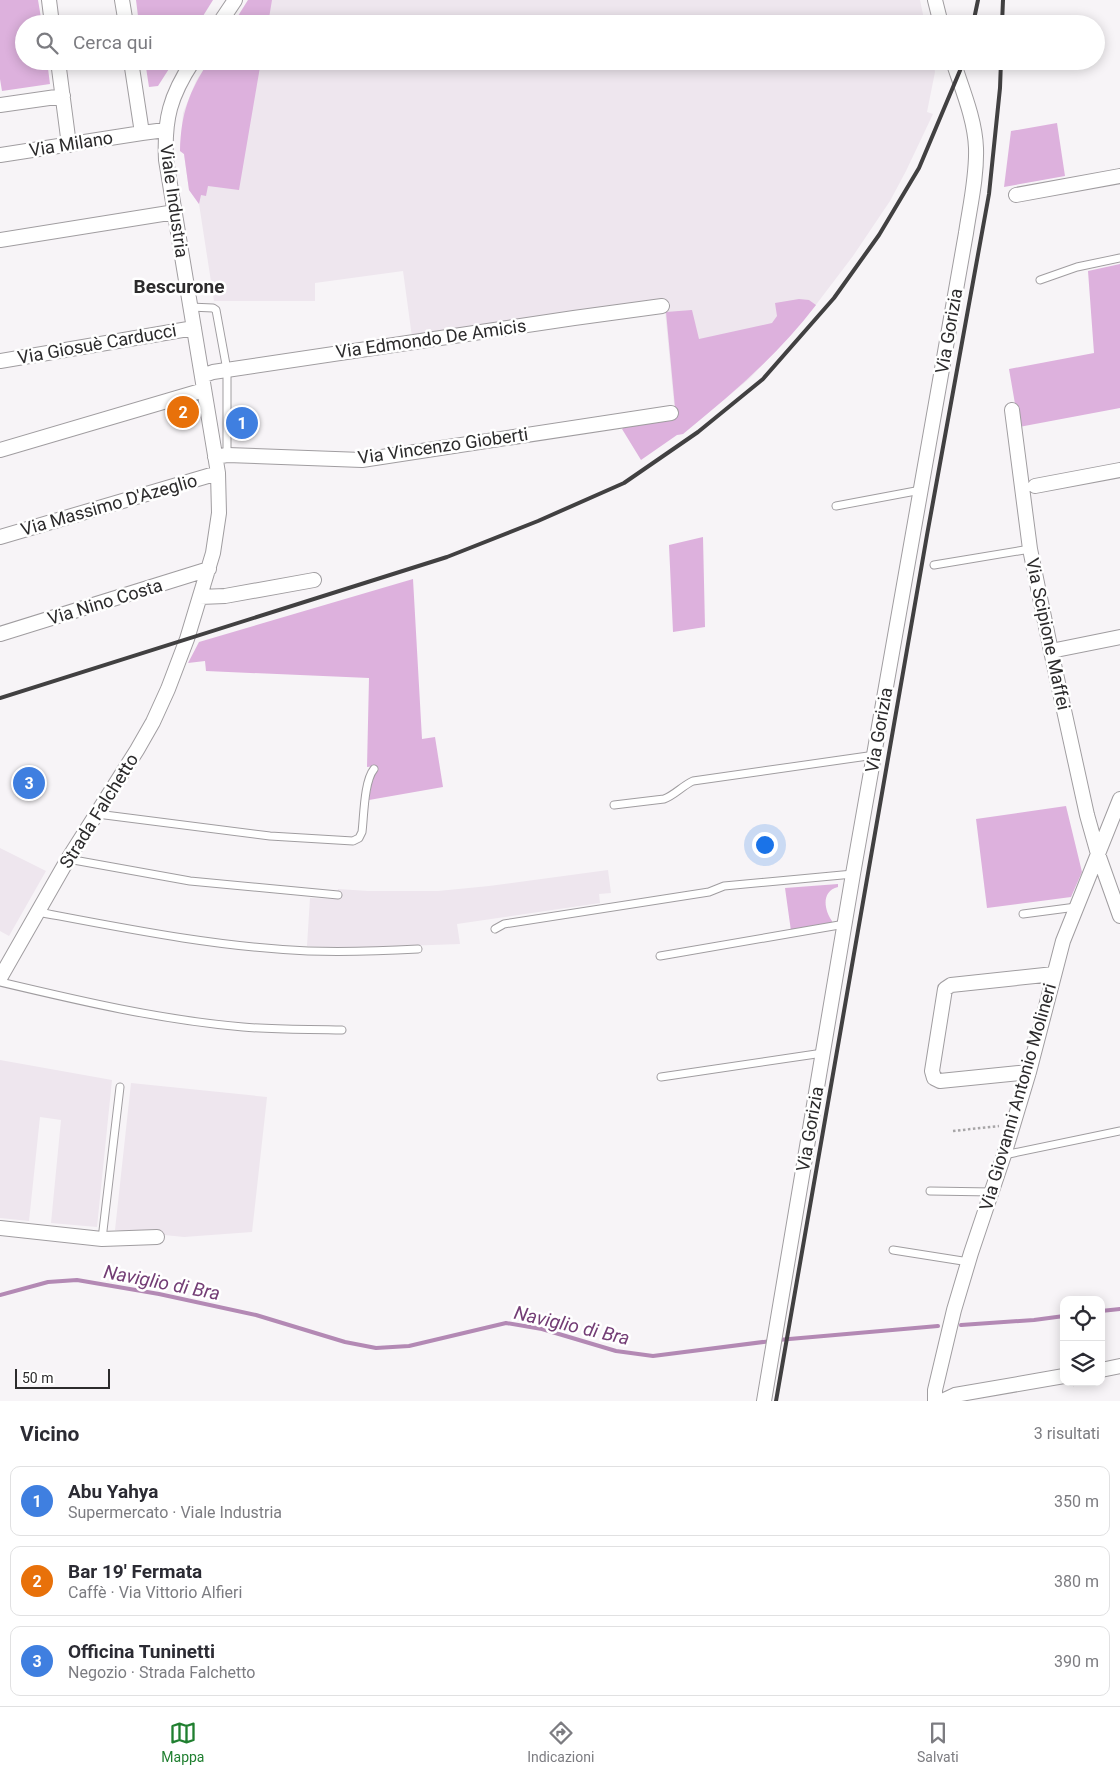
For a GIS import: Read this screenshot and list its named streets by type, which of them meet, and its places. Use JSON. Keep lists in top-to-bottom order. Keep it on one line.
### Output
{"streets":{"street":["Via Milano","Viale Industria","Via Gorizia","Via Edmondo De Amicis","Via Giosuè Carducci","Via Vincenzo Gioberti","Via Massimo D'Azeglio","Via Nino Costa","Via Scipione Maffei","Strada Falchetto","Via Giovanni Antonio Molineri"]},"crossings":[["Via Milano","Viale Industria"],["Viale Industria","Via Edmondo De Amicis"],["Viale Industria","Via Giosuè Carducci"],["Viale Industria","Via Vincenzo Gioberti"],["Viale Industria","Via Massimo D'Azeglio"],["Viale Industria","Via Nino Costa"],["Viale Industria","Strada Falchetto"],["Via Scipione Maffei","Via Giovanni Antonio Molineri"]],"districts":["Bescurone"],"water":["Naviglio di Bra"],"scale_bar":"50 m","page":{"search":"Cerca qui","pins":["2","1","3"],"scale":"50 m","heading":["Vicino","3 risultati"],"list":[{"mark":"1","name":"Abu Yahya","note":"Supermercato · Viale Industria","value":"350 m"},{"mark":"2","name":"Bar 19' Fermata","note":"Caffè · Via Vittorio Alfieri","value":"380 m"},{"mark":"3","name":"Officina Tuninetti","note":"Negozio · Strada Falchetto","value":"390 m"}],"nav":["Mappa","Indicazioni","Salvati"]}}
